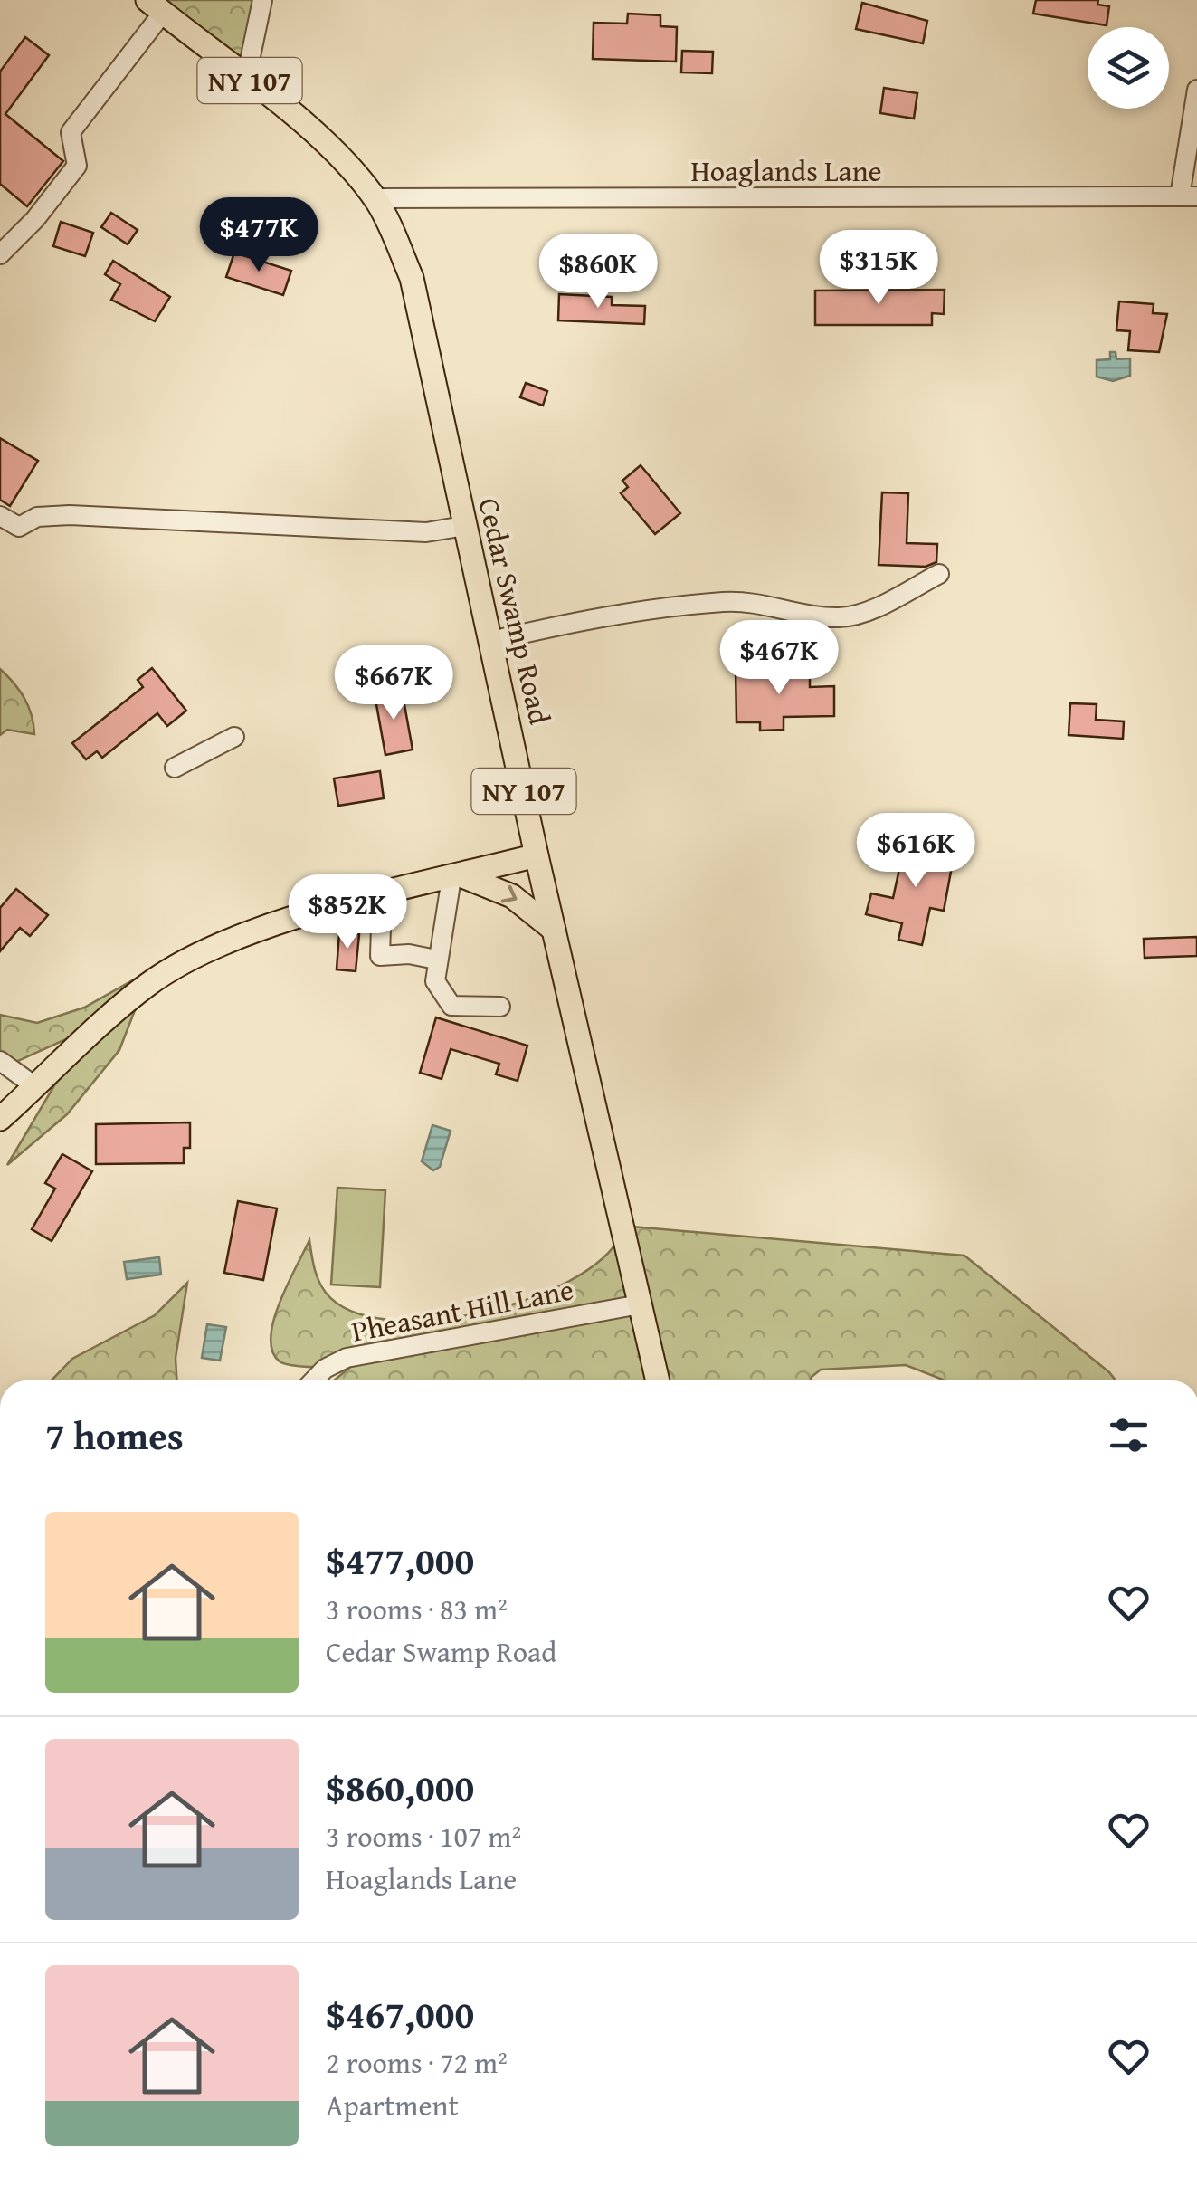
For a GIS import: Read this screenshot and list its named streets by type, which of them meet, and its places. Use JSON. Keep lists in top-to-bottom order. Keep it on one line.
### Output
{"streets":{"main road":["NY 107","Cedar Swamp Road"],"street":["Hoaglands Lane","Pheasant Hill Lane"]},"crossings":[["Hoaglands Lane","Cedar Swamp Road"],["Cedar Swamp Road","Pheasant Hill Lane"]],"page":{"price":["$477K","$315K","$860K","$467K","$667K","$616K","$852K"],"heading":"7 homes","list":[{"name":"$477,000","note":"3 rooms · 83 m² · Cedar Swamp Road"},{"name":"$860,000","note":"3 rooms · 107 m² · Hoaglands Lane"},{"name":"$467,000","note":"2 rooms · 72 m² · Apartment"}]}}
